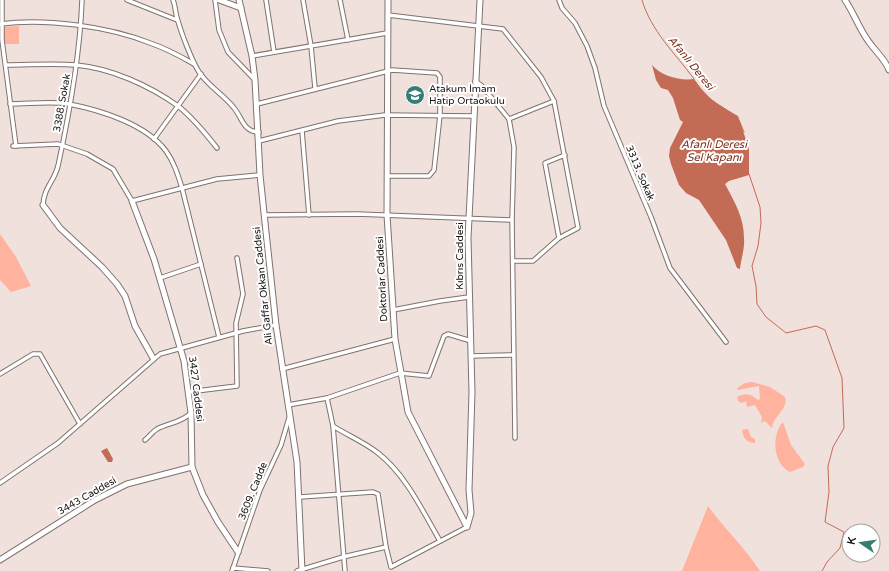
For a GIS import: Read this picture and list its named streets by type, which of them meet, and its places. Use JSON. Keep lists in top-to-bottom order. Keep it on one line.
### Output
{"streets":{"street":["3388. Sokak","3313. Sokak","Kıbrıs Caddesi","Doktorlar Caddesi","Ali Gaffar Okkan Caddesi","3427 Caddesi","3609. Cadde","3443 Caddesi"]},"crossings":[["Kıbrıs Caddesi","Doktorlar Caddesi"],["Ali Gaffar Okkan Caddesi","3609. Cadde"],["3427 Caddesi","3609. Cadde"],["3427 Caddesi","3443 Caddesi"]],"water":["Afanlı Deresi","Afanlı Deresi Sel Kapanı"],"places":{"school or university":["Atakum İmam Hatip Ortaokulu"]},"north":"left"}
